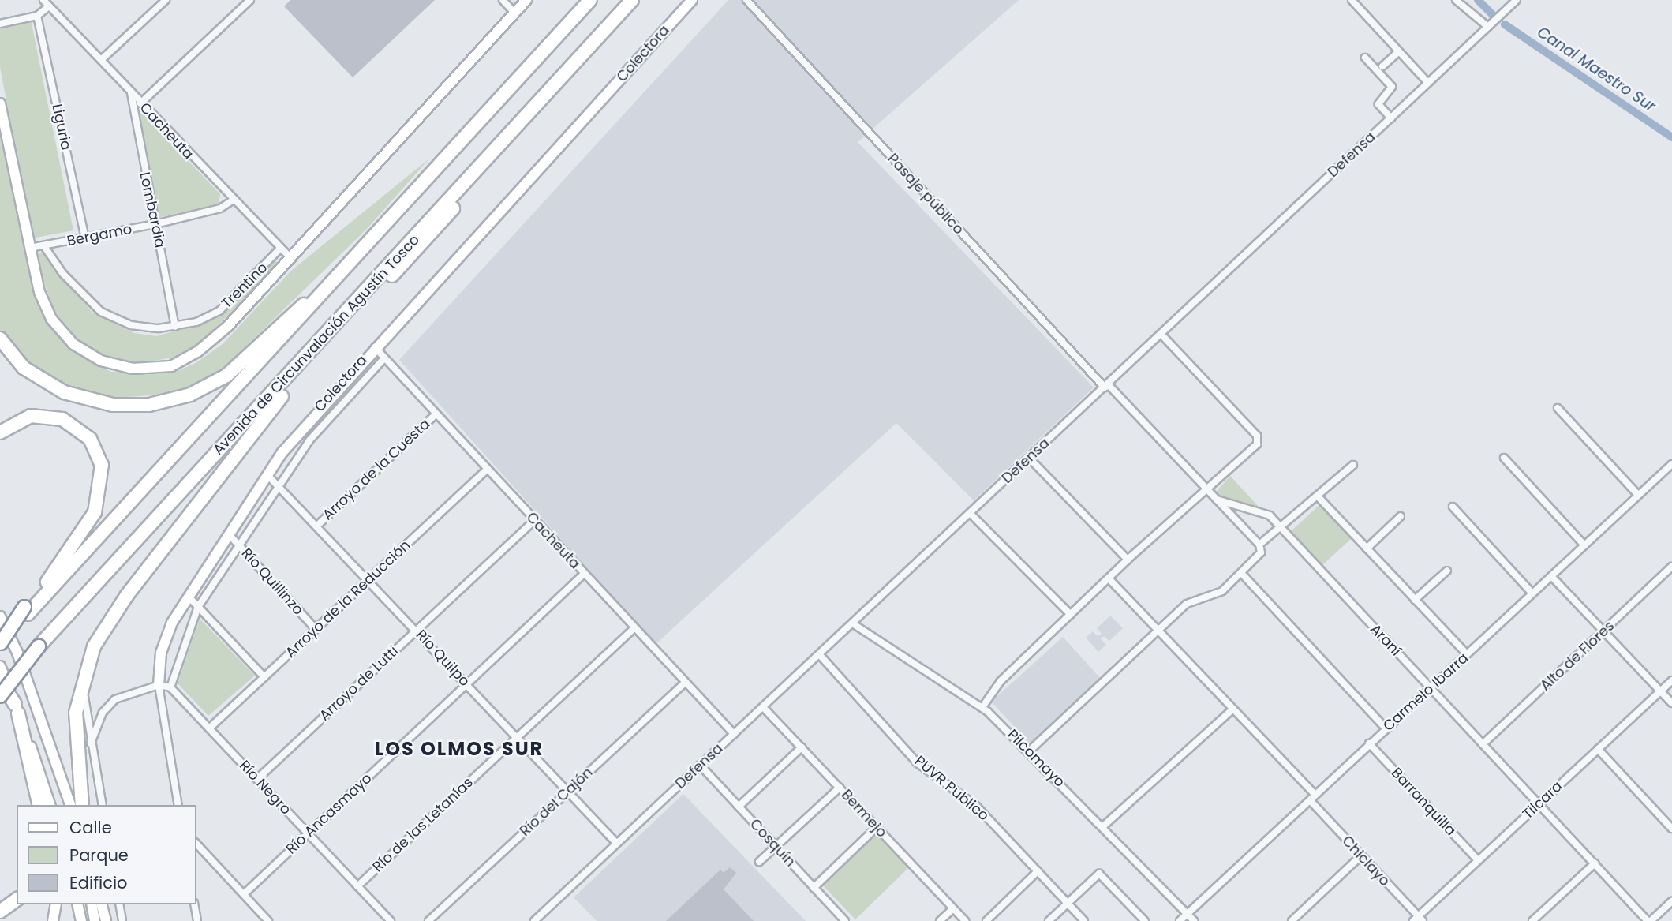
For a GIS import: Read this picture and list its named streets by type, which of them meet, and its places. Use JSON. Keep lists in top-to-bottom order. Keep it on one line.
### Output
{"streets":{"highway":["Avenida de Circunvalación Agustín Tosco"],"street":["Colectora","Liguria","Cacheuta","Defensa","Pasaje público","Lombardia","Bergamo","Trentino","Arroyo de la Cuesta","Río Quillinzo","Arroyo de la Reducción","Araní","Alto de Flores","Río Quilpo","Arroyo de Lutti","Carmelo Ibarra","Pilcomayo","Río Negro","PUVR Publico","Tilcara","Río del Cajón","Barranquilla","Río Ancasmayo","Bermejo","Río de las Letanías","Cosquín","Chiclayo"]},"crossings":[["Colectora","Cacheuta"],["Colectora","Río Quillinzo"],["Colectora","Río Quilpo"],["Liguria","Bergamo"],["Cacheuta","Defensa"],["Cacheuta","Lombardia"],["Cacheuta","Bergamo"],["Cacheuta","Trentino"],["Cacheuta","Arroyo de la Cuesta"],["Cacheuta","Arroyo de la Reducción"],["Cacheuta","Arroyo de Lutti"],["Cacheuta","Río del Cajón"],["Cacheuta","Río Ancasmayo"],["Cacheuta","Río de las Letanías"],["Defensa","Pasaje público"],["Defensa","Río Quilpo"],["Defensa","Pilcomayo"],["Defensa","PUVR Publico"],["Defensa","Bermejo"],["Defensa","Cosquín"],["Lombardia","Bergamo"],["Lombardia","Trentino"],["Bergamo","Trentino"],["Arroyo de la Cuesta","Río Quilpo"],["Río Quillinzo","Arroyo de la Reducción"],["Arroyo de la Reducción","Río Quilpo"],["Arroyo de la Reducción","Río Negro"],["Araní","Alto de Flores"],["Araní","Carmelo Ibarra"],["Araní","Tilcara"],["Río Quilpo","Arroyo de Lutti"],["Río Quilpo","Río del Cajón"],["Río Quilpo","Río Ancasmayo"],["Río Quilpo","Río de las Letanías"],["Arroyo de Lutti","Río Negro"],["Carmelo Ibarra","Pilcomayo"],["Carmelo Ibarra","Barranquilla"],["Carmelo Ibarra","Chiclayo"],["Río Negro","Río Ancasmayo"],["Río Negro","Río de las Letanías"],["Tilcara","Barranquilla"],["Tilcara","Chiclayo"]],"districts":["LOS OLMOS SUR"],"water":["Canal Maestro Sur"],"legend":["Calle","Parque","Edificio"]}
